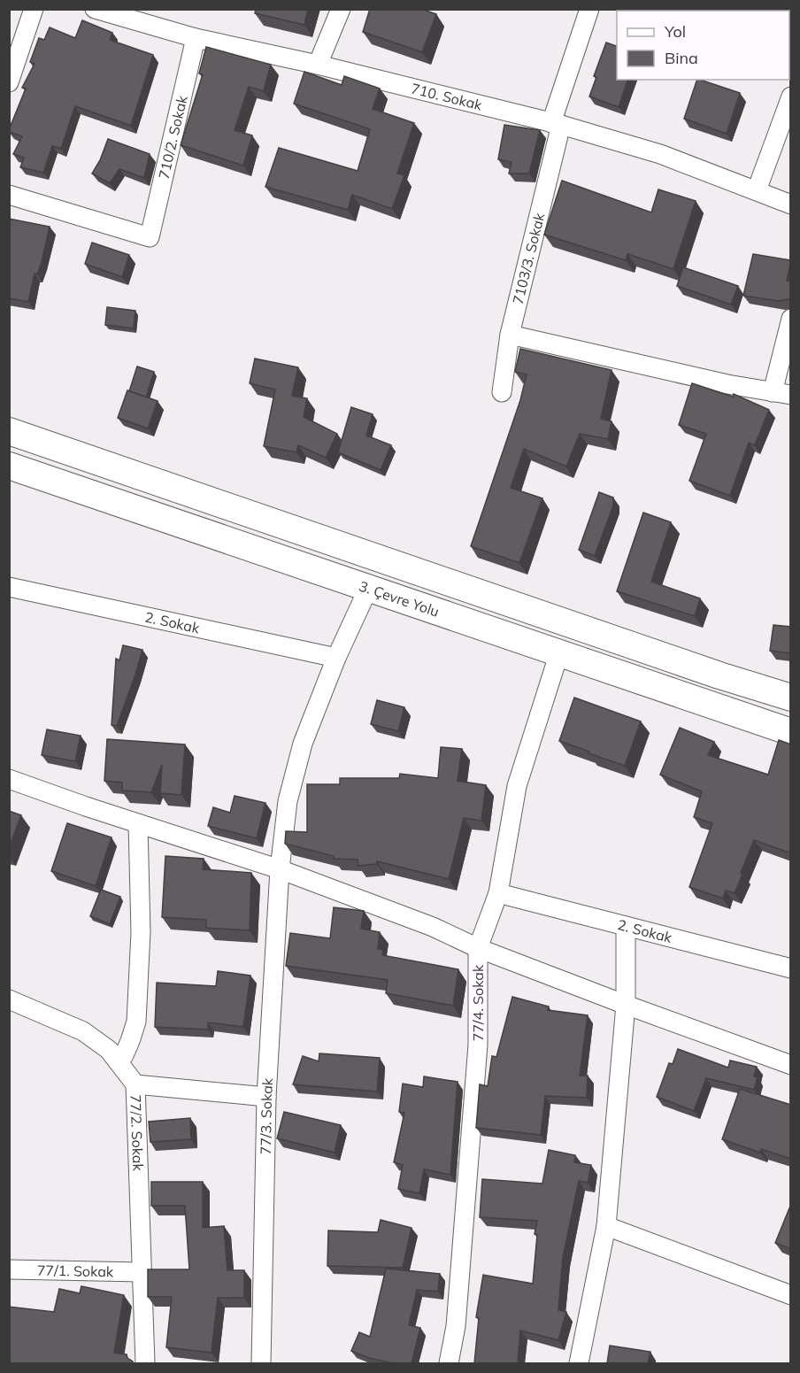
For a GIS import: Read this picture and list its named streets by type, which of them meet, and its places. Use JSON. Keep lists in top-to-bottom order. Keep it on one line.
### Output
{"streets":{"main road":["3. Çevre Yolu"],"street":["710. Sokak","710/2. Sokak","7103/3. Sokak","2. Sokak","77/4. Sokak","77/3. Sokak","77/2. Sokak","77/1. Sokak"]},"crossings":[["710. Sokak","710/2. Sokak"],["710. Sokak","7103/3. Sokak"],["3. Çevre Yolu","77/4. Sokak"],["3. Çevre Yolu","77/3. Sokak"],["2. Sokak","77/4. Sokak"],["2. Sokak","77/3. Sokak"],["77/2. Sokak","77/1. Sokak"]],"legend":["Yol","Bina"]}
